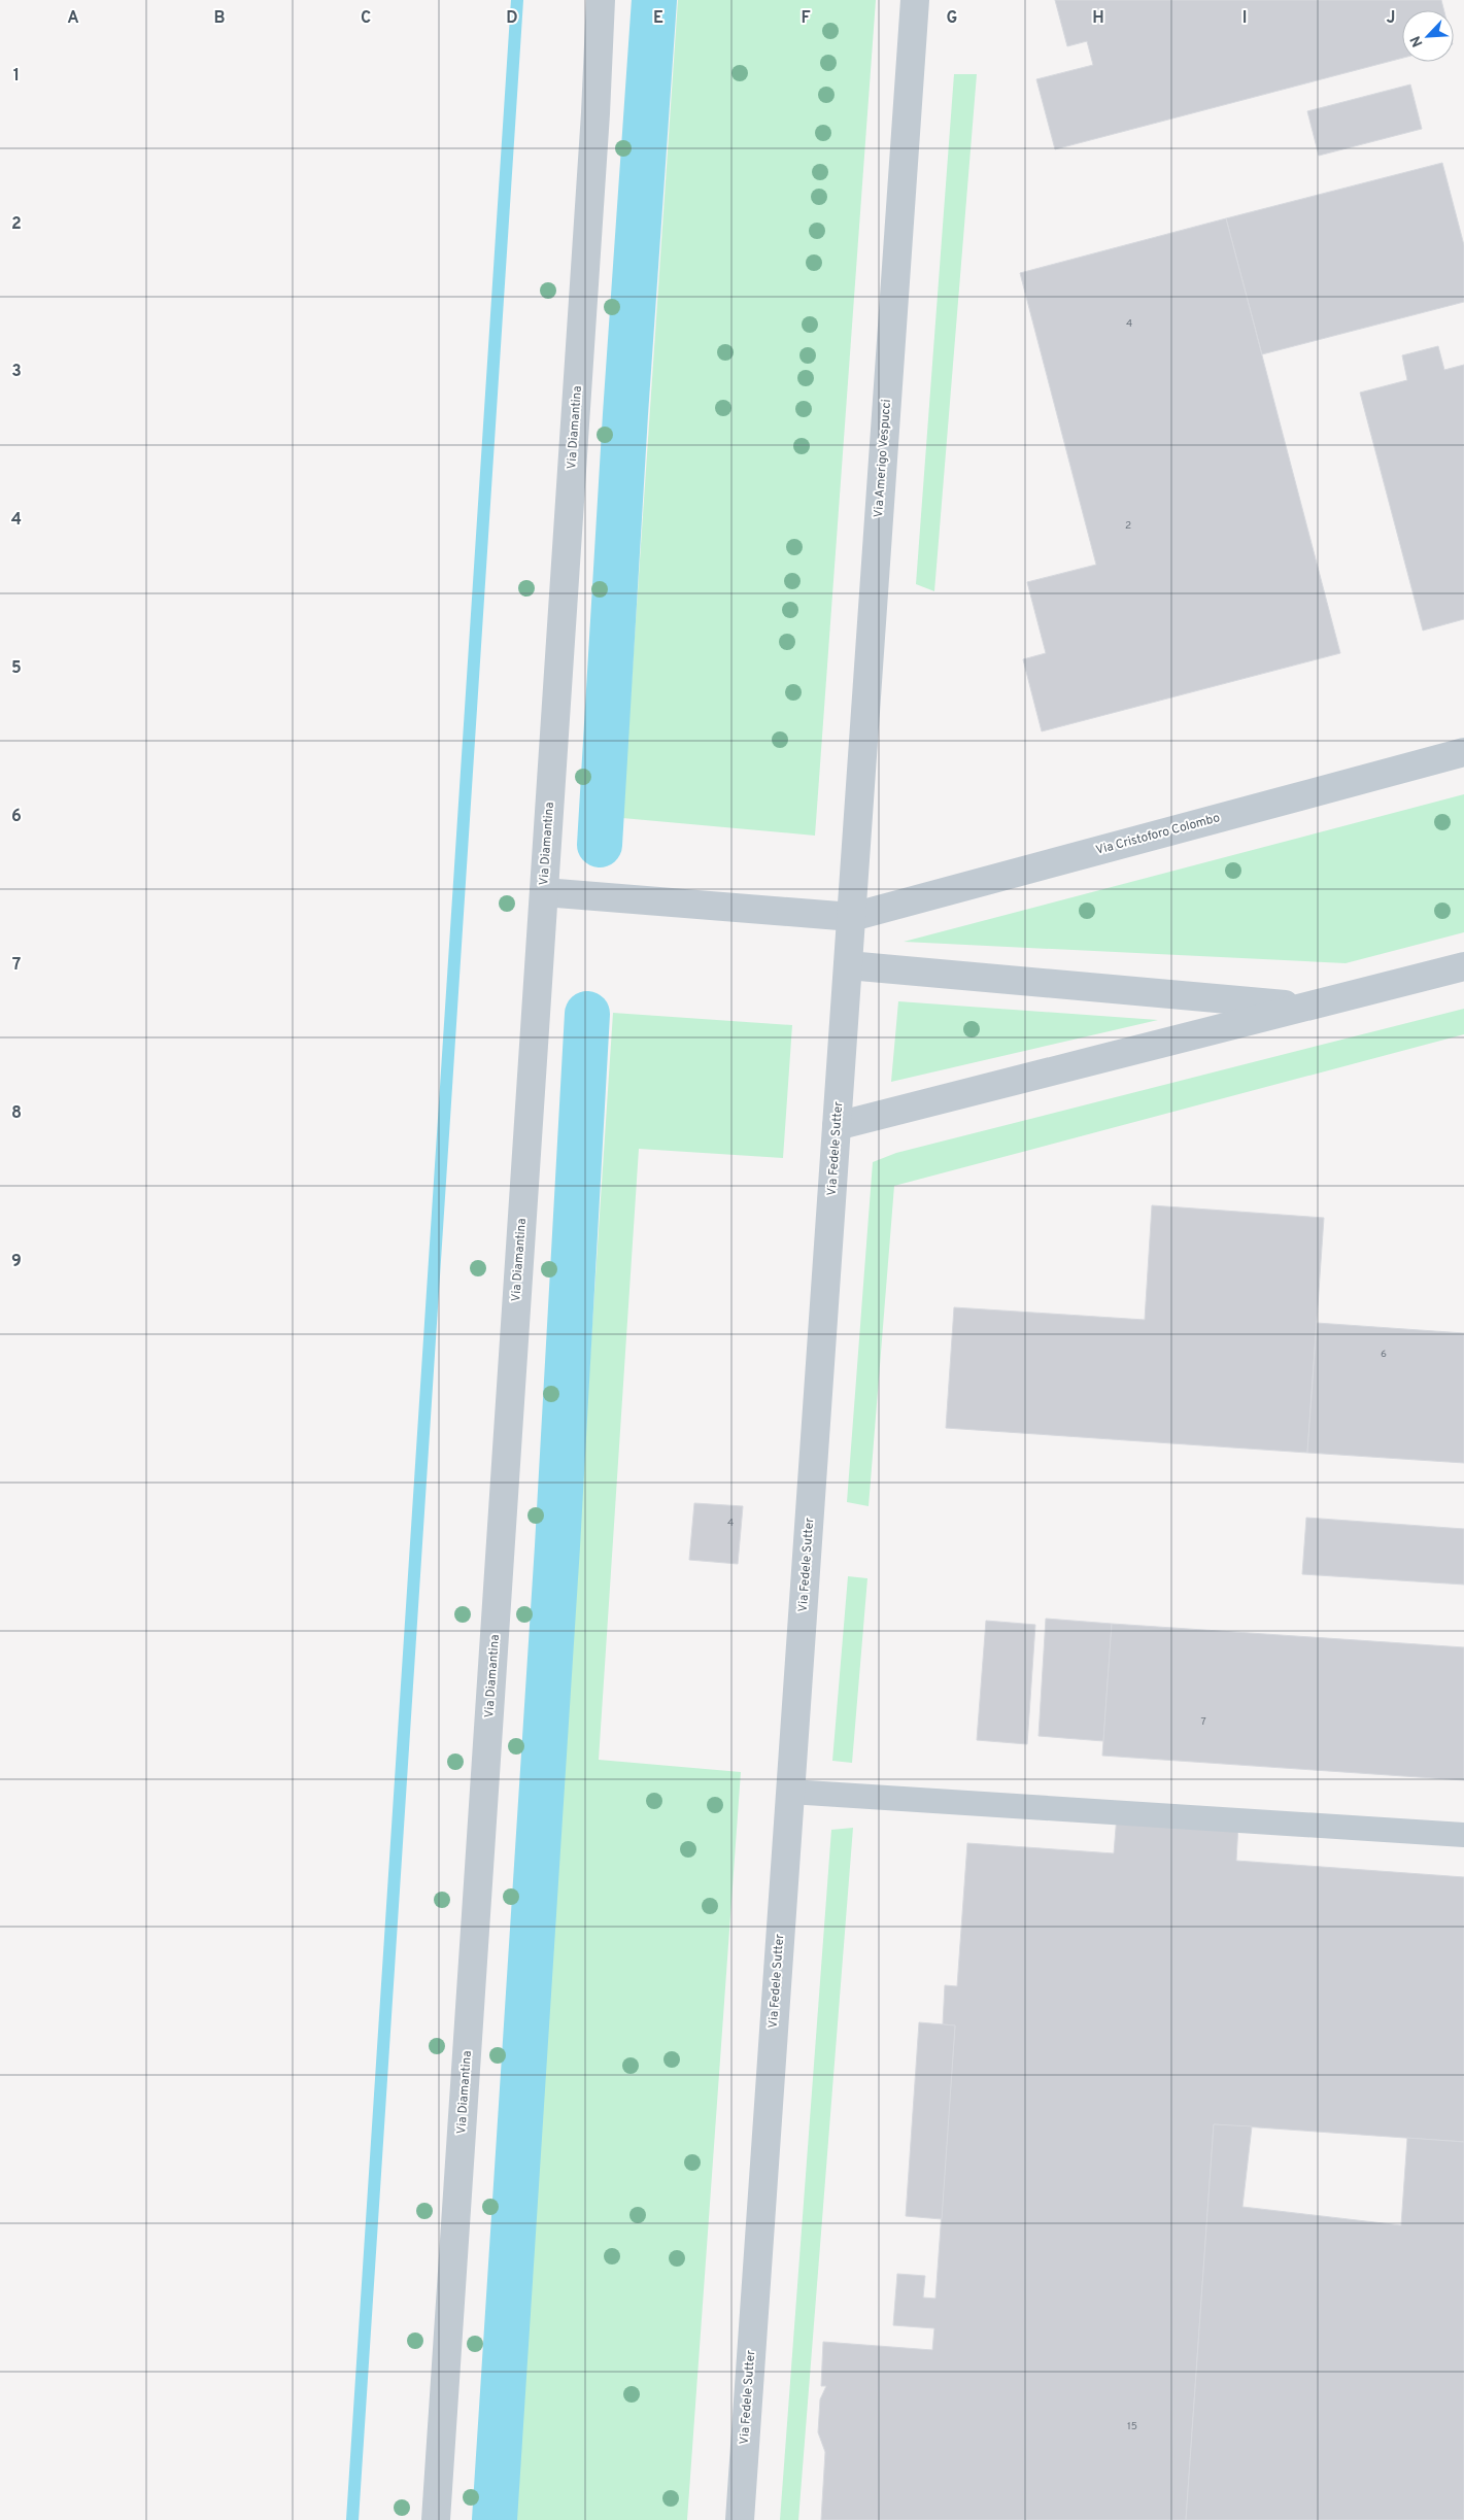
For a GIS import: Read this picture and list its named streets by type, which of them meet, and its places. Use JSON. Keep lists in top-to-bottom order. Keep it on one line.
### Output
{"streets":{"street":["Via Diamantina","Via Amerigo Vespucci","Via Cristoforo Colombo","Via Fedele Sutter"]},"crossings":[["Via Amerigo Vespucci","Via Cristoforo Colombo"],["Via Amerigo Vespucci","Via Fedele Sutter"],["Via Cristoforo Colombo","Via Fedele Sutter"]],"house_numbers":["4","2","6","4","7","15"],"north":"bottom left","grid":{"columns":["A","B","C","D","E","F","G","H","I","J"],"rows":["1","2","3","4","5","6","7","8","9"]}}
